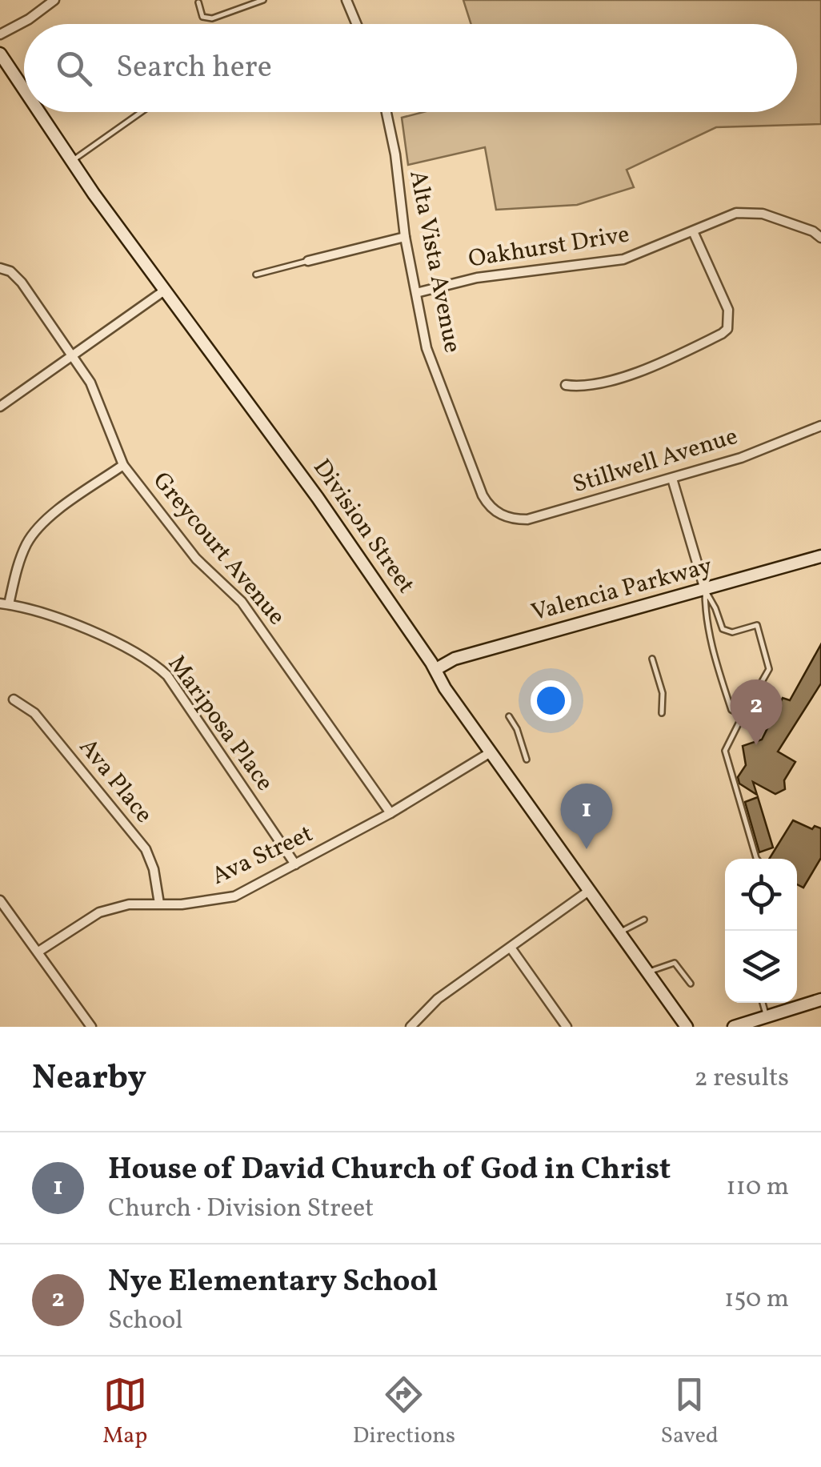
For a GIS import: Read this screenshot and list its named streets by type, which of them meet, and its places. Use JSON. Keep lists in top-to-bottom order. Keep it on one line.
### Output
{"streets":{"main road":["Division Street","Valencia Parkway"],"street":["Oakhurst Drive","Alta Vista Avenue","Stillwell Avenue","Greycourt Avenue","Mariposa Place","Ava Place","Ava Street"]},"crossings":[["Oakhurst Drive","Alta Vista Avenue"],["Alta Vista Avenue","Stillwell Avenue"],["Division Street","Valencia Parkway"],["Division Street","Ava Street"],["Greycourt Avenue","Ava Street"],["Mariposa Place","Ava Street"],["Ava Place","Ava Street"]],"page":{"search":"Search here","pins":["2","1"],"heading":["Nearby","2 results"],"list":[{"mark":"1","name":"House of David Church of God in Christ","note":"Church · Division Street","value":"110 m"},{"mark":"2","name":"Nye Elementary School","note":"School","value":"150 m"}],"nav":["Map","Directions","Saved"]}}
